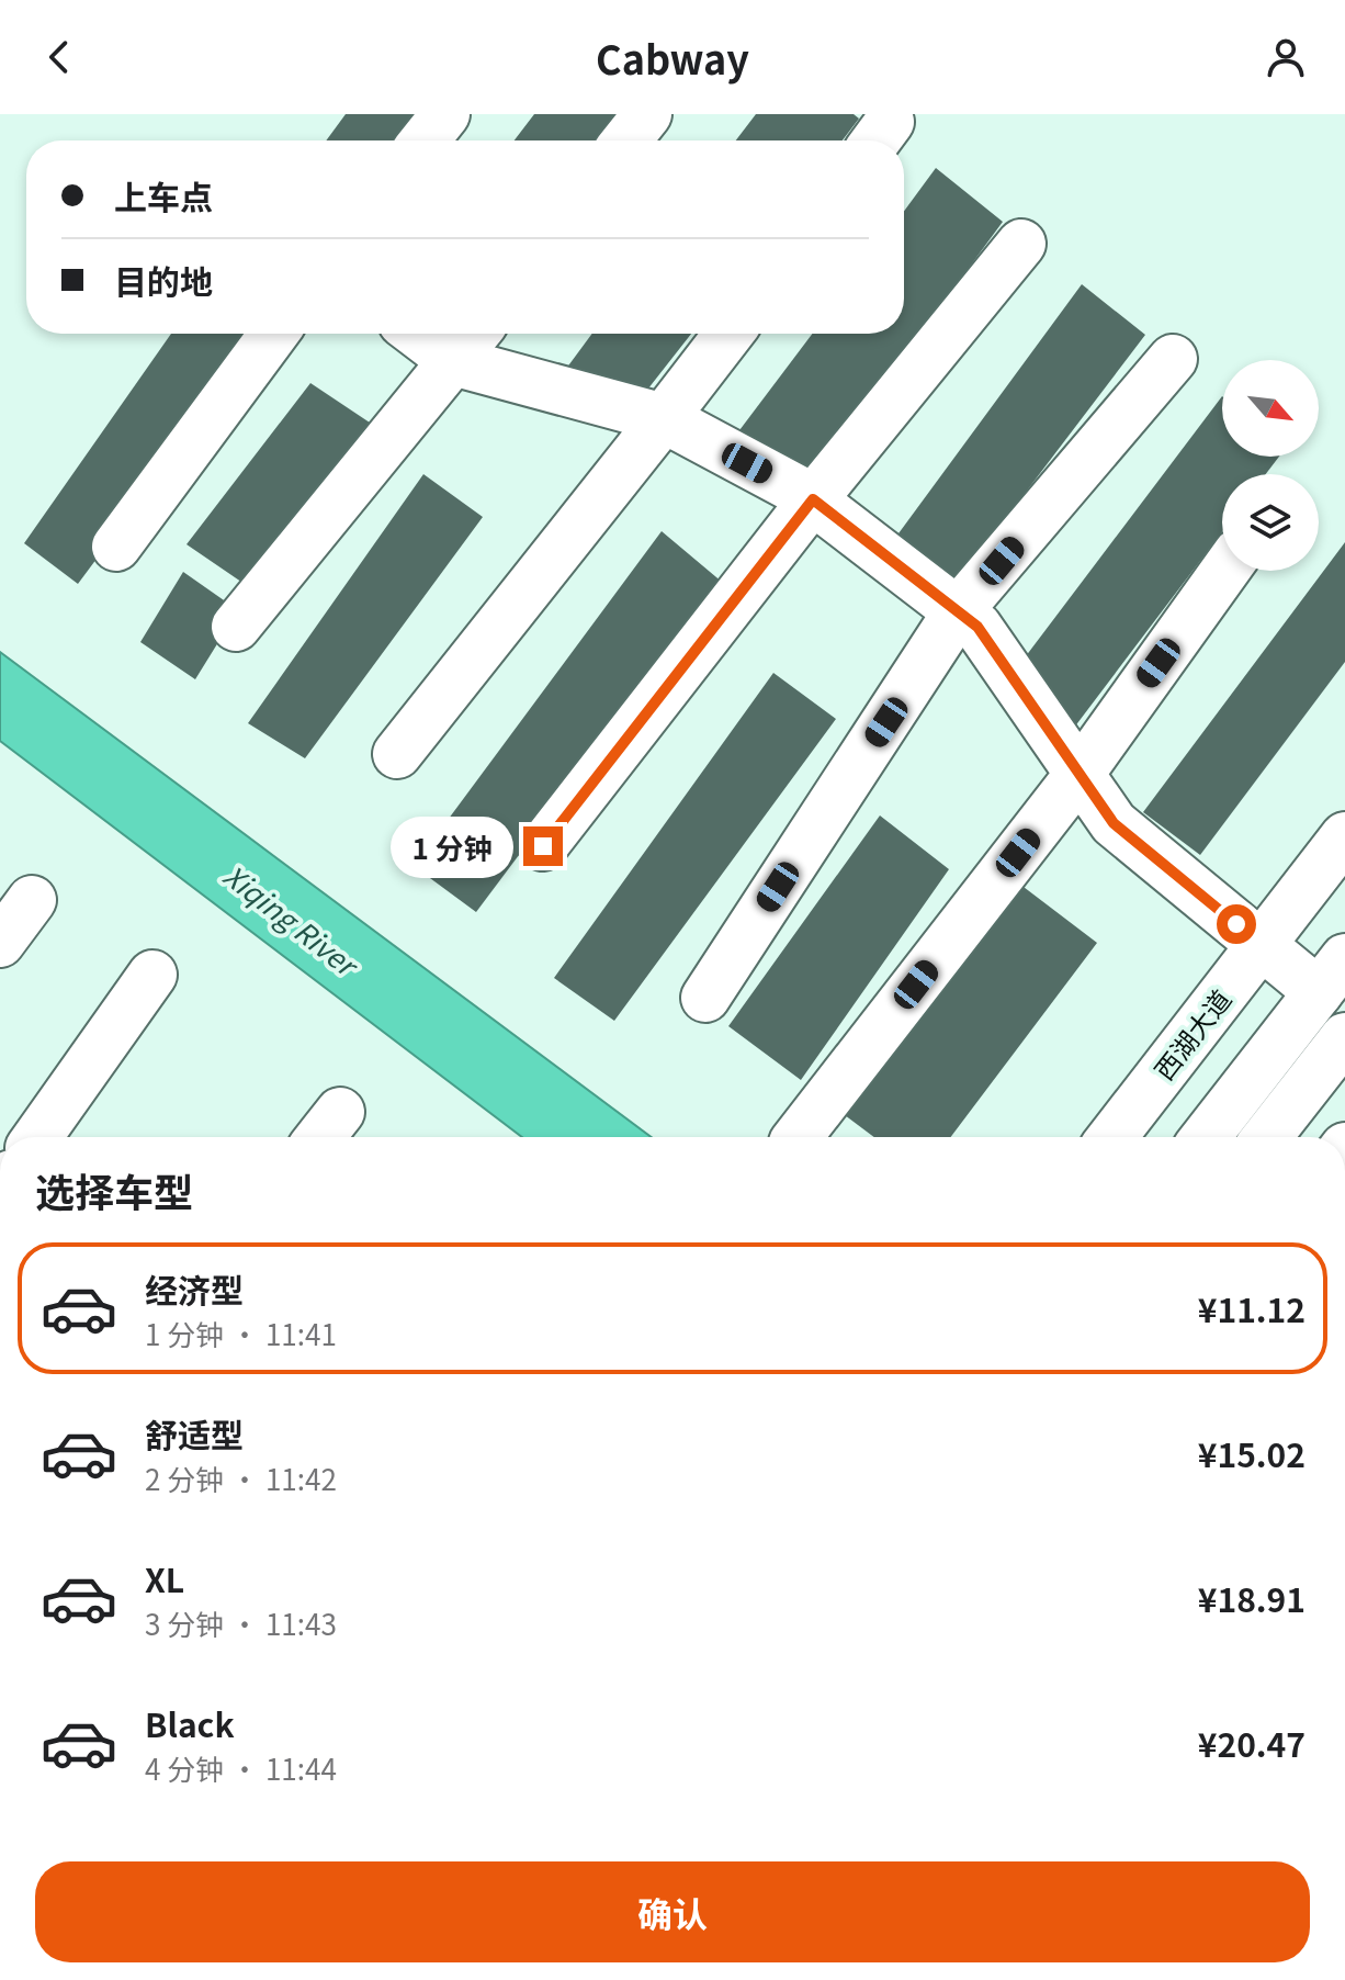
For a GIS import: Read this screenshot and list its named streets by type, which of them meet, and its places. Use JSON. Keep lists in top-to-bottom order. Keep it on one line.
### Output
{"streets":{"street":["西湖大道"]},"water":["Xiqing River"],"north":"bottom right","page":{"header":"Cabway","banner":["上车点","目的地"],"bubble":"1 分钟","heading":"选择车型","list":[{"name":"经济型","note":"1 分钟 · 11:41","value":"¥11.12"},{"name":"舒适型","note":"2 分钟 · 11:42","value":"¥15.02"},{"name":"XL","note":"3 分钟 · 11:43","value":"¥18.91"},{"name":"Black","note":"4 分钟 · 11:44","value":"¥20.47"}],"buttons":"确认"}}
